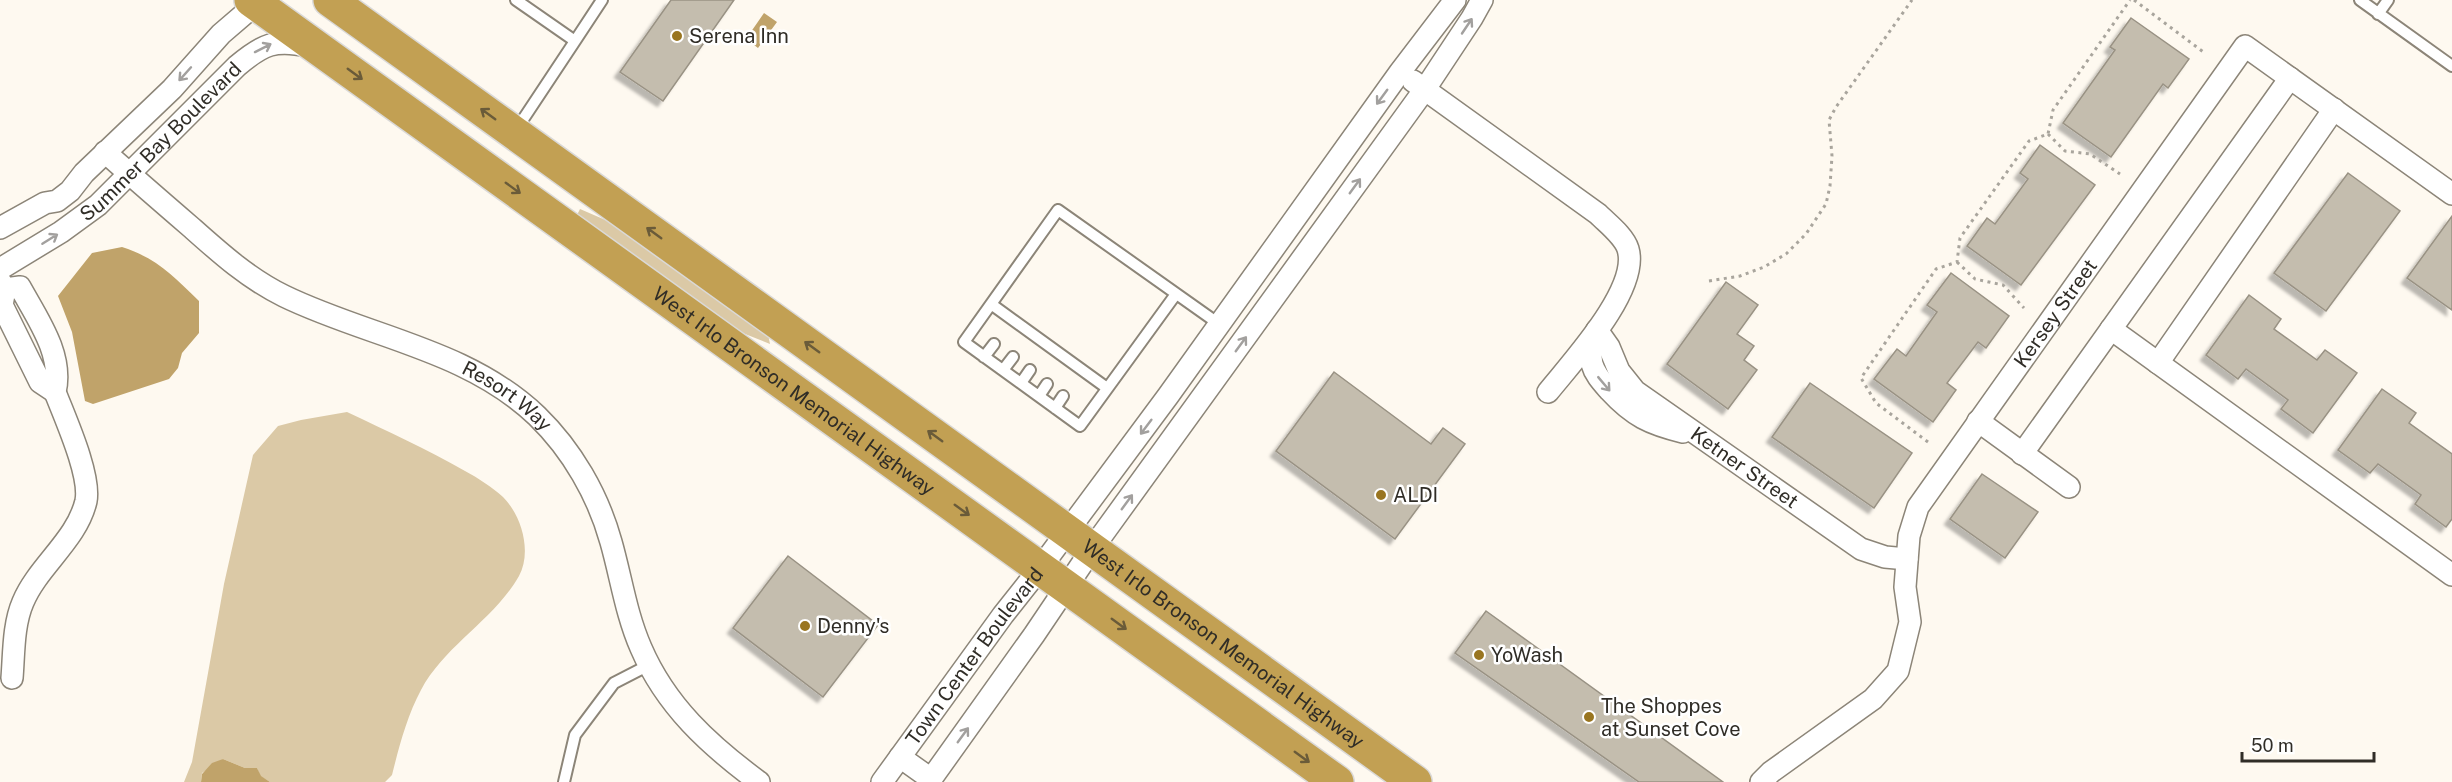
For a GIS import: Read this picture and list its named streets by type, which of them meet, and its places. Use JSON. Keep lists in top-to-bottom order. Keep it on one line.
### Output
{"streets":{"highway":["West Irlo Bronson Memorial Highway"],"street":["Summer Bay Boulevard","Kersey Street","Resort Way","Ketner Street","Town Center Boulevard"]},"crossings":[["Summer Bay Boulevard","West Irlo Bronson Memorial Highway"],["Summer Bay Boulevard","Resort Way"],["Kersey Street","Ketner Street"],["West Irlo Bronson Memorial Highway","Town Center Boulevard"]],"places":["Serena Inn","ALDI","Denny's","YoWash","The Shoppes at Sunset Cove"],"scale_bar":"50 m"}
